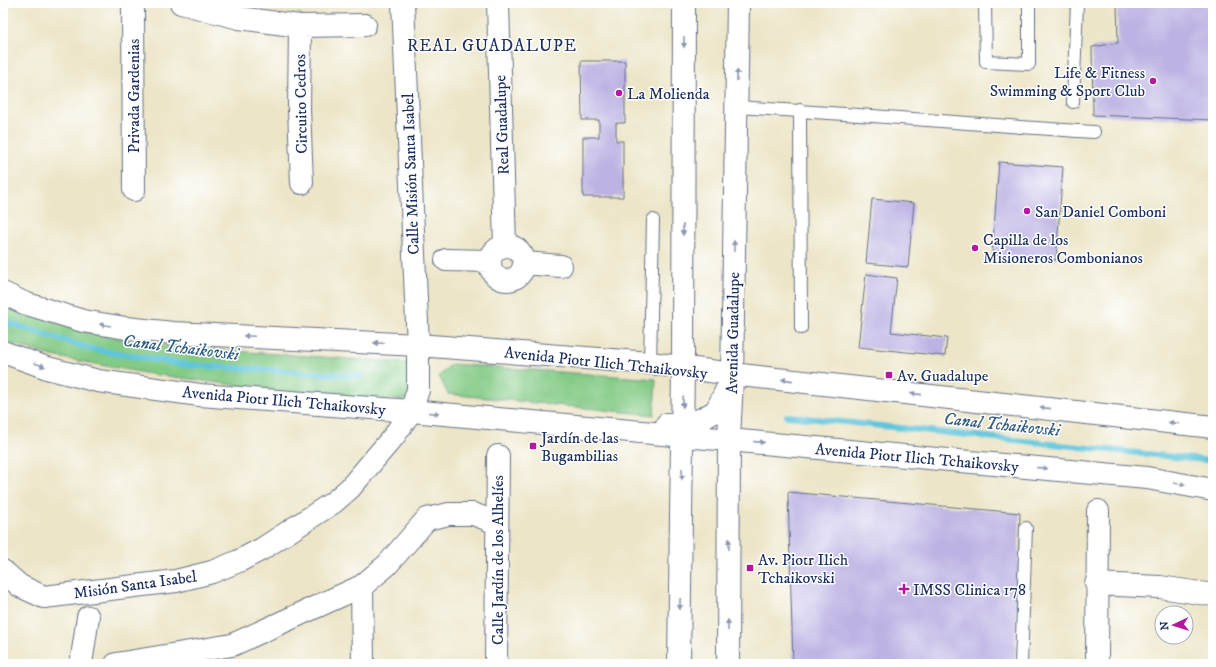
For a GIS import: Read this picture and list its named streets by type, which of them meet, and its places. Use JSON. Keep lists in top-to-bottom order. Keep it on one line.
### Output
{"streets":{"street":["Privada Gardenias","Circuito Cedros","Real Guadalupe","Calle Misión Santa Isabel","Avenida Guadalupe","Avenida Piotr Ilich Tchaikovsky","Calle Jardín de los Alhelíes","Misión Santa Isabel"]},"crossings":[["Calle Misión Santa Isabel","Avenida Piotr Ilich Tchaikovsky"],["Calle Misión Santa Isabel","Misión Santa Isabel"],["Avenida Guadalupe","Avenida Piotr Ilich Tchaikovsky"],["Avenida Piotr Ilich Tchaikovsky","Misión Santa Isabel"]],"districts":["REAL GUADALUPE"],"water":["Canal Tchaikovski"],"places":{"other":["Life & Fitness Swimming & Sport Club","La Molienda","San Daniel Comboni","Capilla de los Misioneros Combonianos"],"transit":["Av. Guadalupe","Jardín de las Bugambilias","Av. Piotr Ilich Tchaikovski"],"health":["IMSS Clinica 178"]},"north":"left"}
